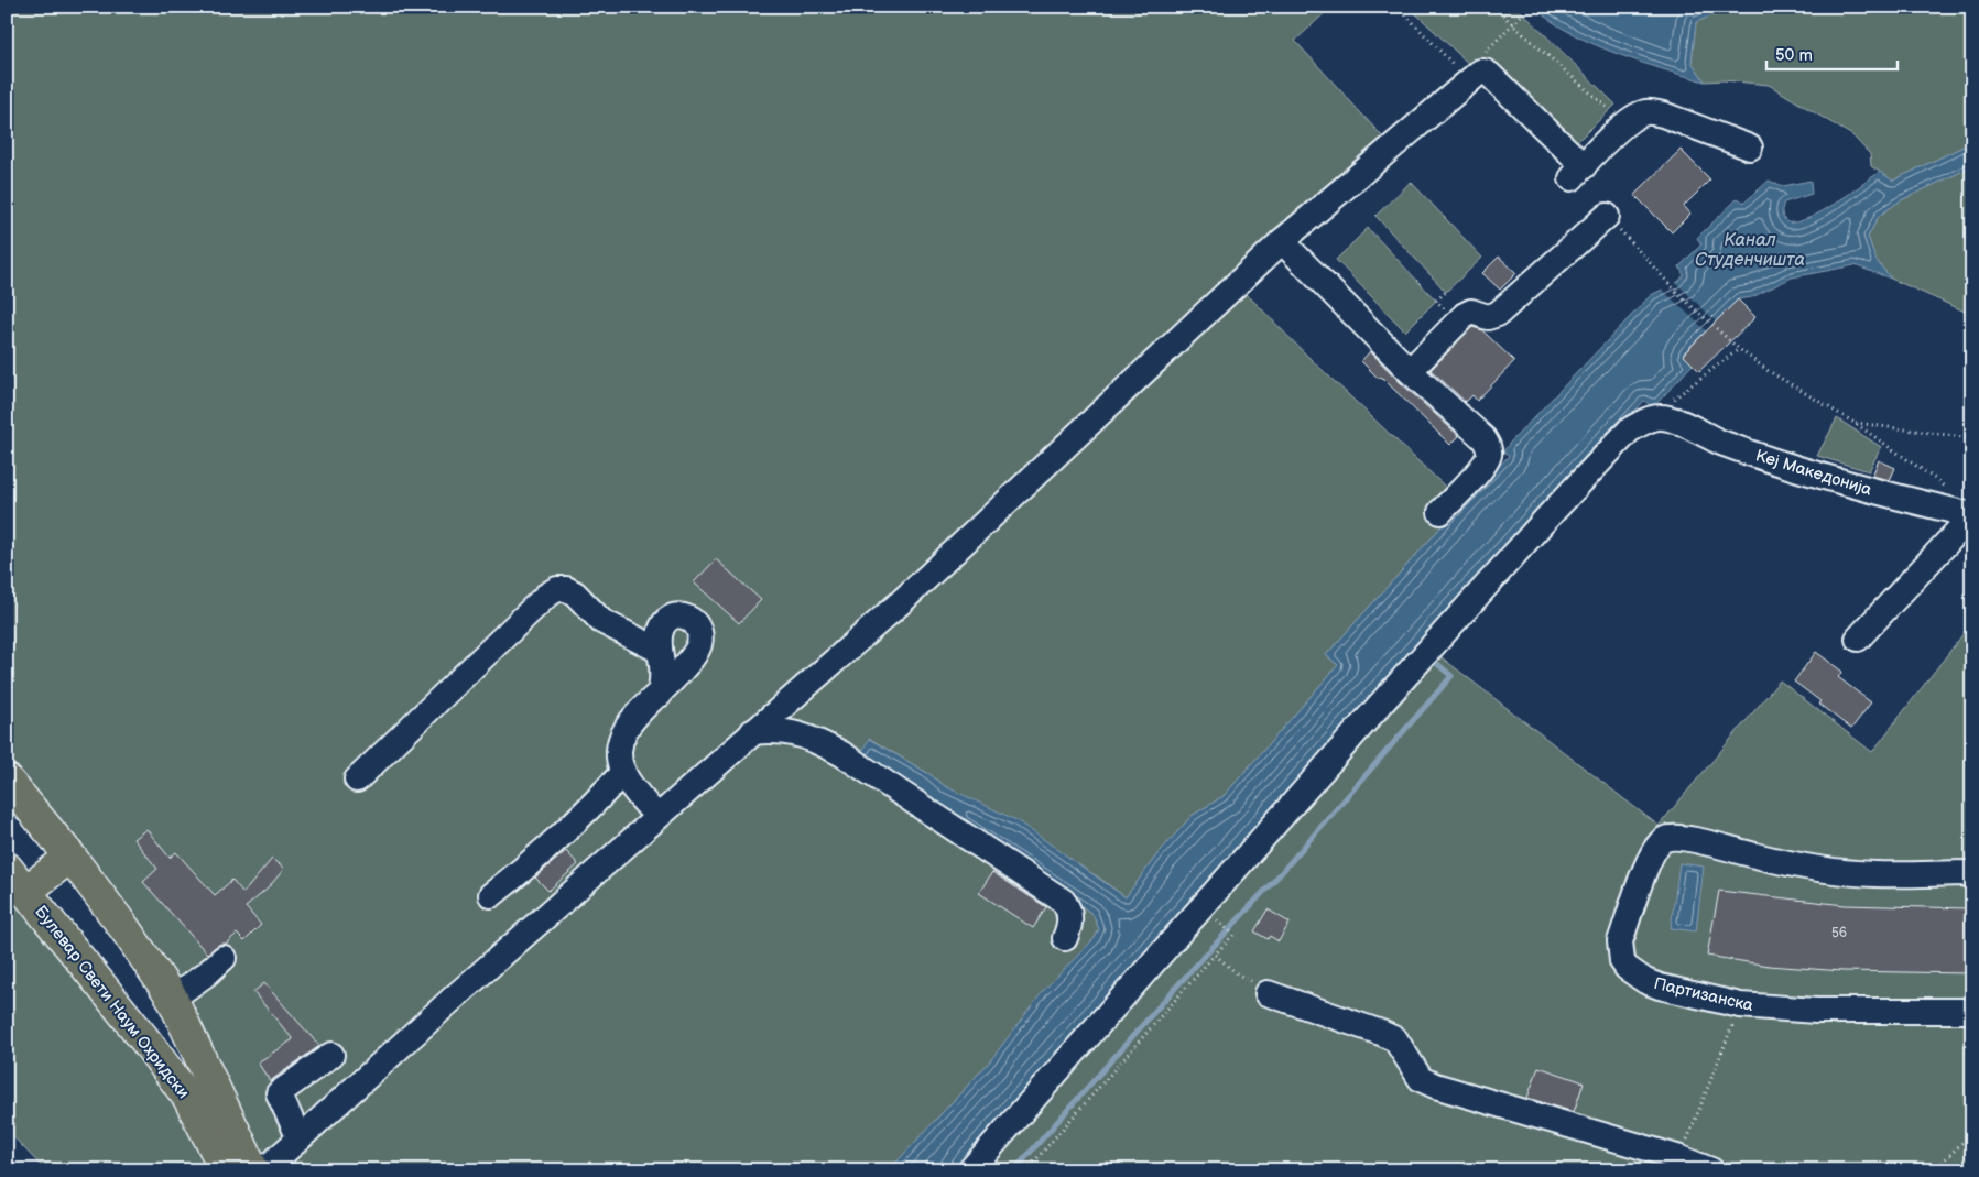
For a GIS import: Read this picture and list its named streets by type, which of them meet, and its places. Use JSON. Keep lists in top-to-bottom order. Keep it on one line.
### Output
{"streets":{"main road":["Булевар Свети Наум Охридски"],"street":["Кеј Македонија","Партизанска"]},"water":["Канал Студенчишта"],"house_numbers":["56"],"scale_bar":"50 m"}
